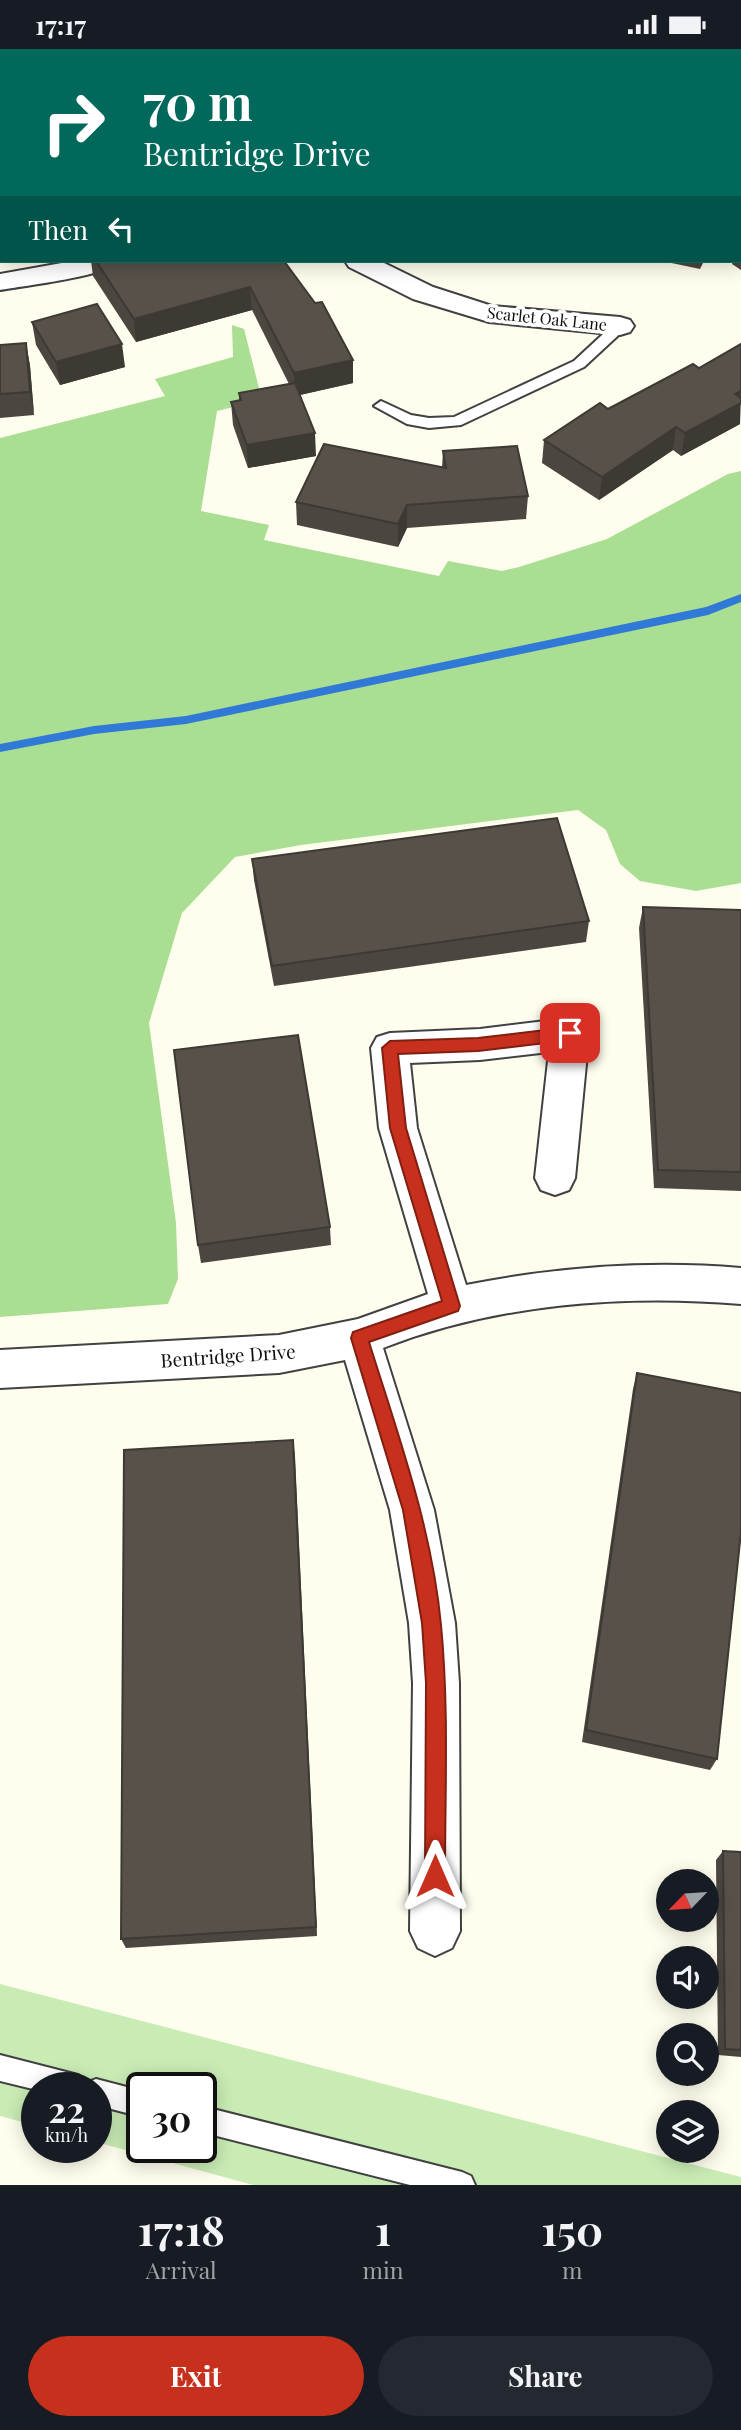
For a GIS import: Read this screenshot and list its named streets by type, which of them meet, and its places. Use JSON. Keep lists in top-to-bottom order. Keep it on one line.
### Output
{"streets":{"street":["Scarlet Oak Lane","Bentridge Drive"]},"north":"bottom left","page":{"status":"17:17","turn":["70 m","Bentridge Drive"],"then":"Then","speed":"22 km/h","limit":"30","eta":["17:18","Arrival","1","min","150","m"],"buttons":["Exit","Share"]}}
